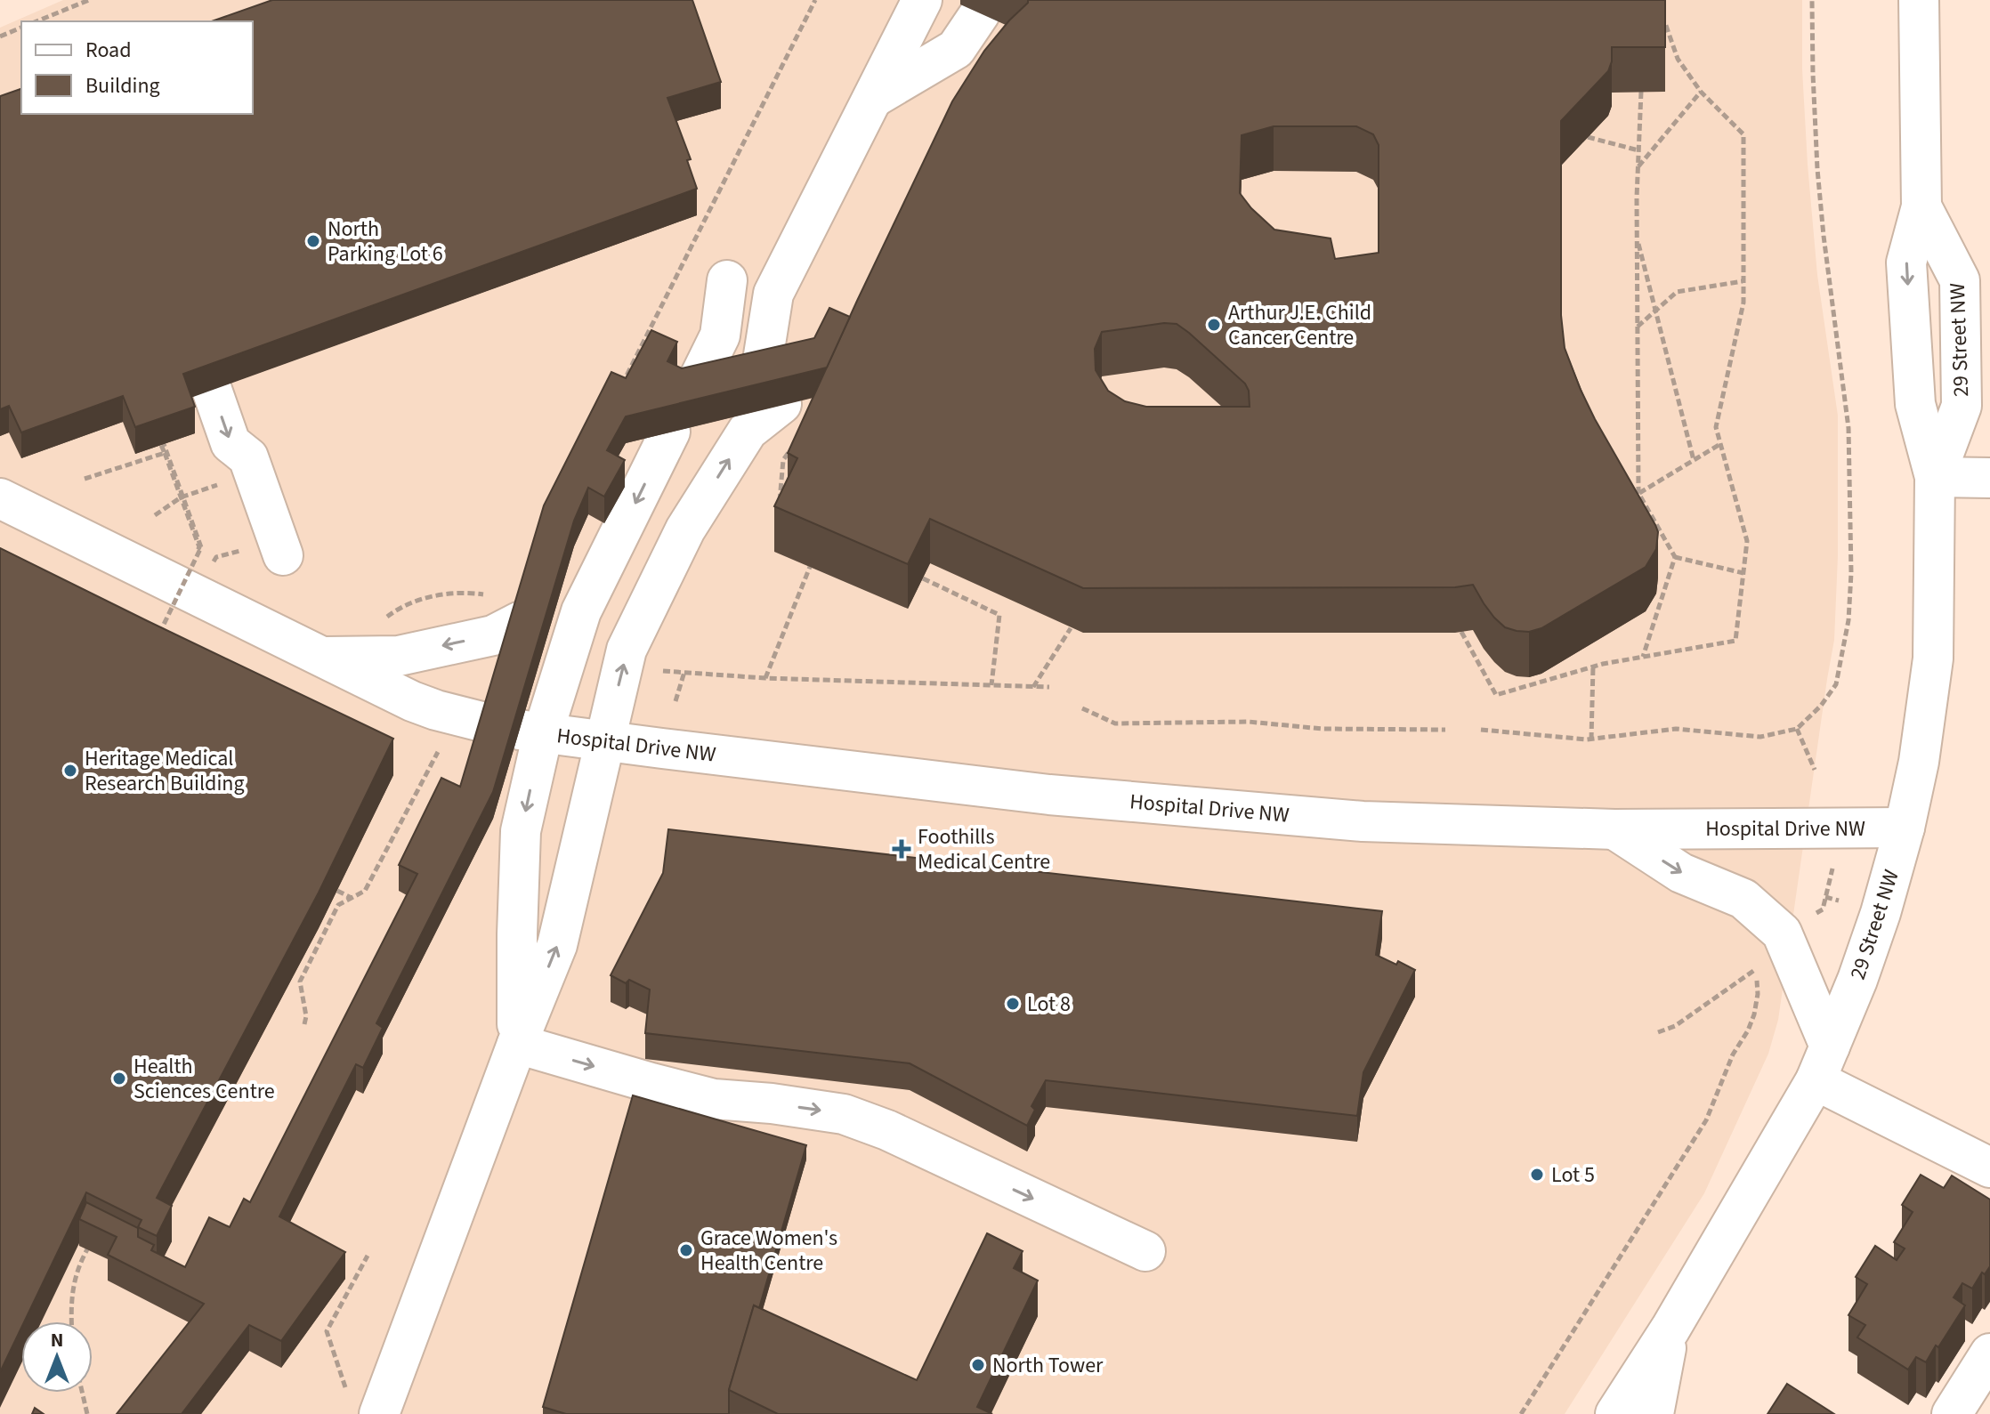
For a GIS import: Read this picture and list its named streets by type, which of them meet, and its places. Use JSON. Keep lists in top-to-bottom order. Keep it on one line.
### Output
{"streets":{"street":["29 Street NW","Hospital Drive NW"]},"crossings":[["29 Street NW","Hospital Drive NW"]],"places":{"other":["North Parking Lot 6","Arthur J.E. Child Cancer Centre","Heritage Medical Research Building","Lot 8","Health Sciences Centre","Lot 5","Grace Women's Health Centre","North Tower"],"health":["Foothills Medical Centre"]},"legend":["Road","Building"],"north":"top"}
